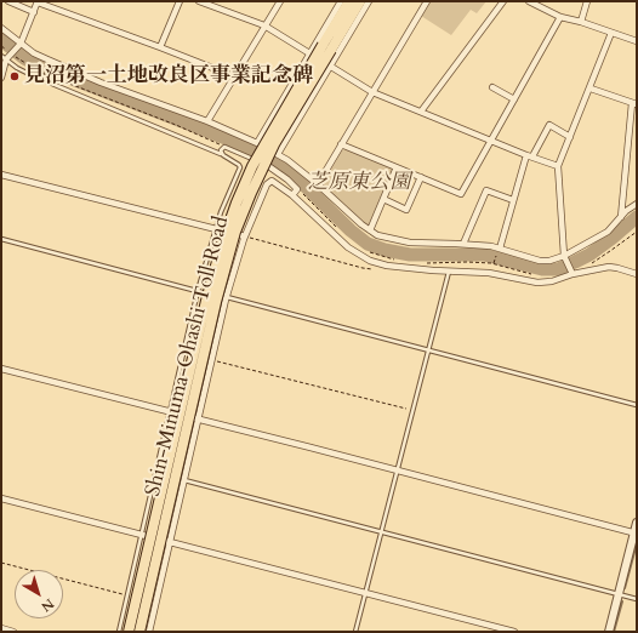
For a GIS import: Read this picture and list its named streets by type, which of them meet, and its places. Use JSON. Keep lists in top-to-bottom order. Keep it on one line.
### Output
{"streets":{"highway":["Shin-Minuma-Ohashi Toll Road"]},"parks":["芝原東公園"],"places":["見沼第一土地改良区事業記念碑"],"north":"bottom right"}
